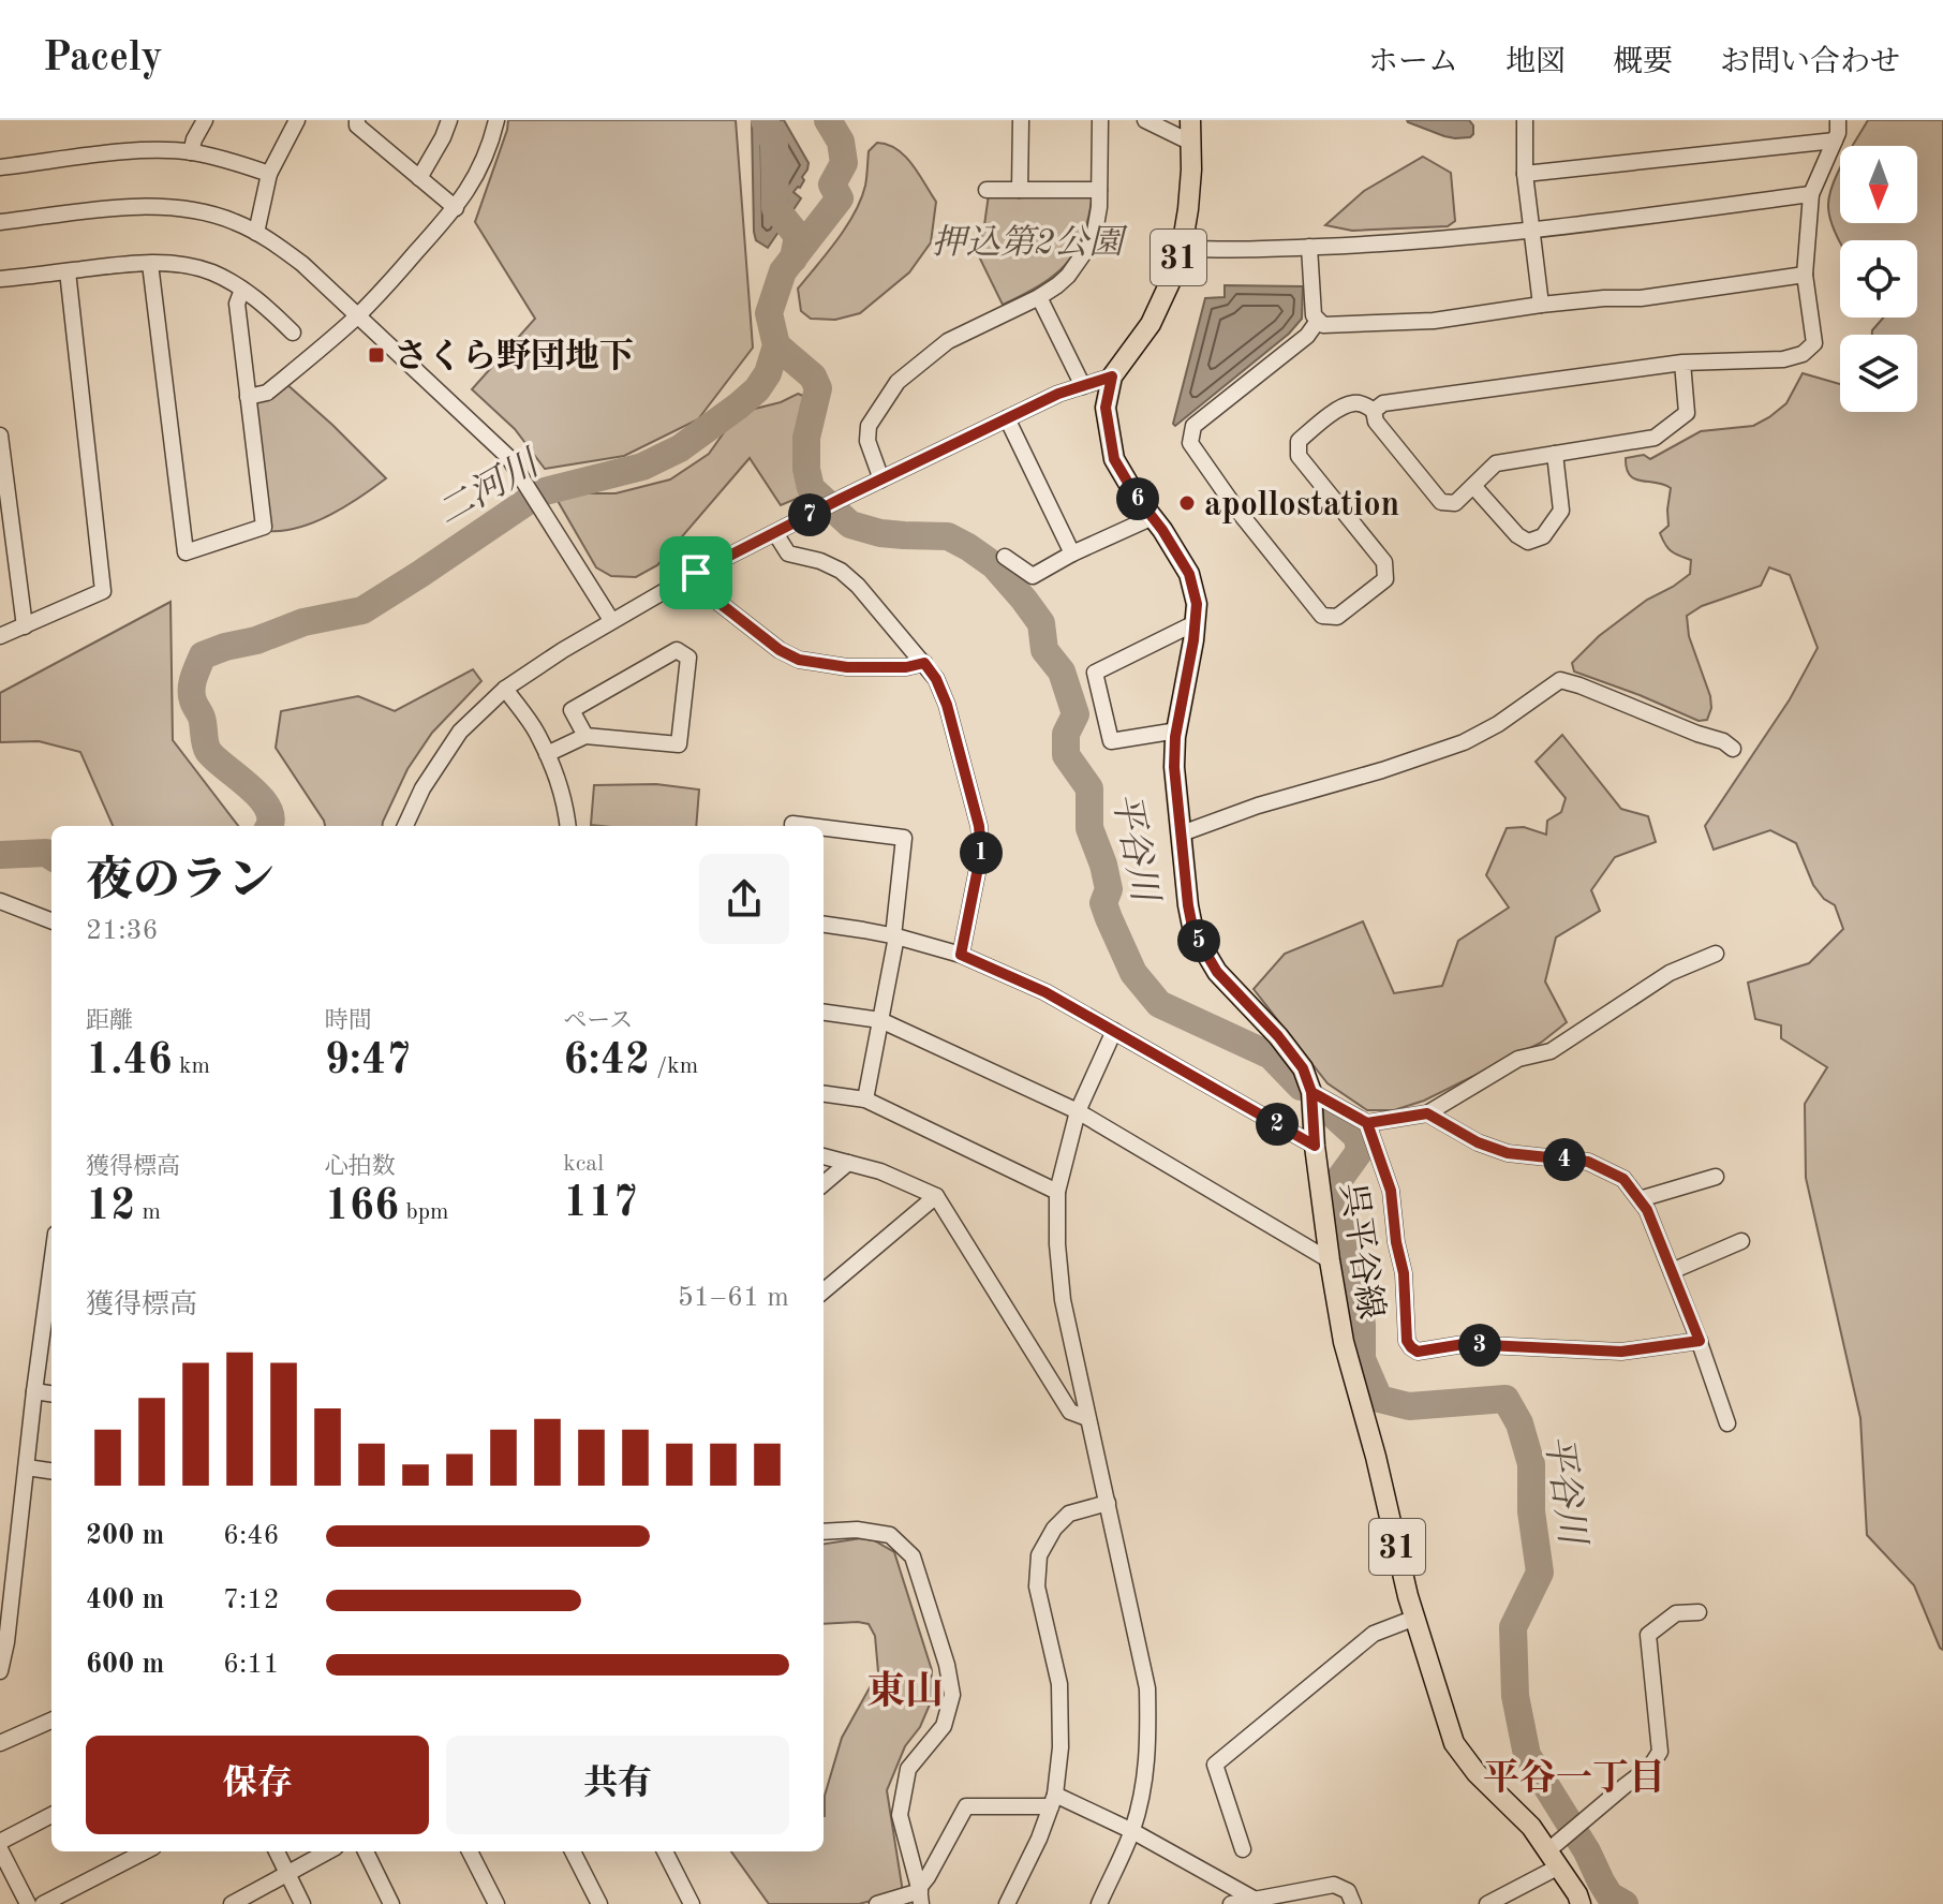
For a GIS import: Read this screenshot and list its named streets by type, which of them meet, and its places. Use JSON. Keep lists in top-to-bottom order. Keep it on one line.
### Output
{"streets":{"main road":["31","呉平谷線"]},"crossings":[["31","呉平谷線"]],"districts":["東山","平谷一丁目"],"water":["二河川","平谷川"],"parks":["押込第2公園"],"places":{"transit":["さくら野団地下"],"other":["apollostation"]},"north":"bottom","page":{"header":"Pacely","nav":["ホーム","地図","概要","お問い合わせ"],"pins":["6","7","1","5","2","4","3"],"heading":["夜のラン","21:36"],"stats":[["距離","1.46 km"],["時間","9:47"],["ペース","6:42 /km"],["獲得標高","12 m"],["心拍数","166 bpm"],["kcal","117"]],"chart":["獲得標高","51–61 m"],"list":[{"name":"200 m","note":"6:46"},{"name":"400 m","note":"7:12"},{"name":"600 m","note":"6:11"}],"buttons":["保存","共有"]}}
